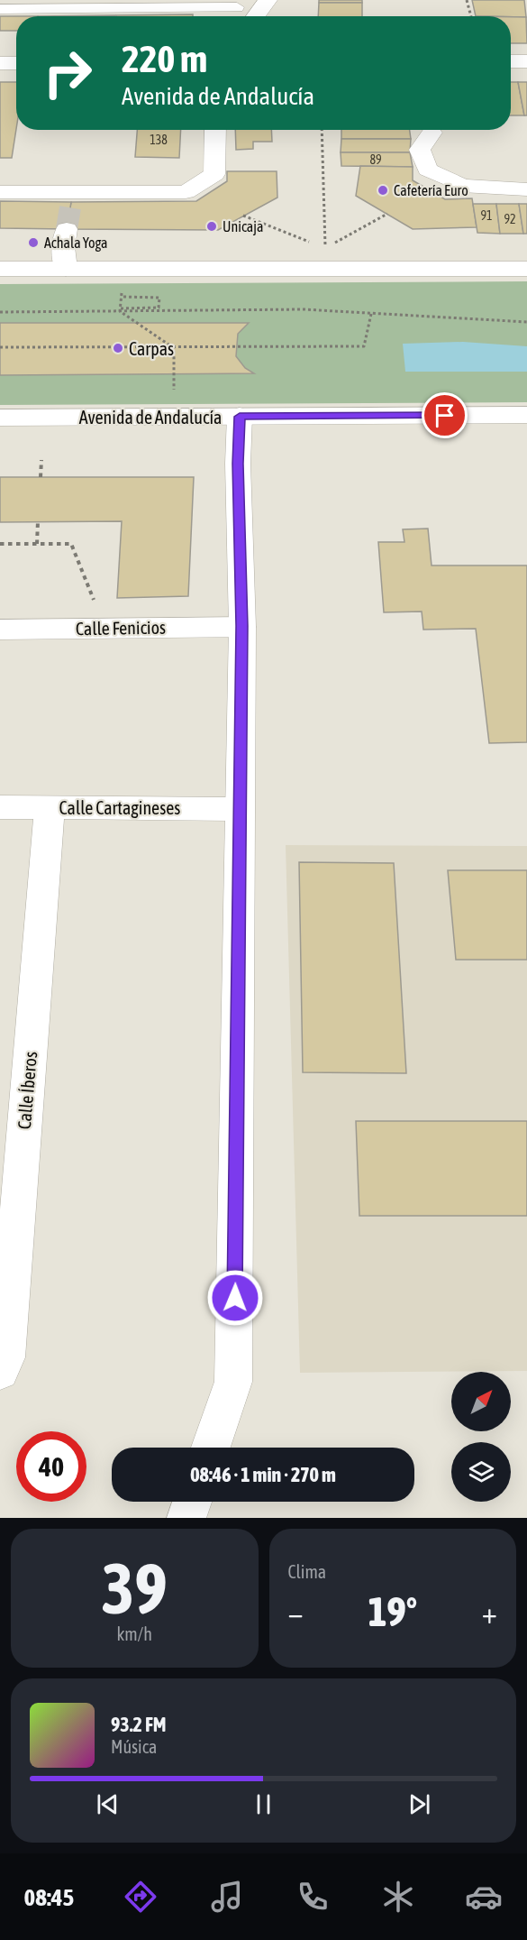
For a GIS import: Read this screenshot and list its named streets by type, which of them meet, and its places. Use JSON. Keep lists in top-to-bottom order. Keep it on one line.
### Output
{"streets":{"street":["Avenida de Andalucía","Calle Fenicios","Calle Cartagineses","Calle Íberos"]},"crossings":[["Calle Cartagineses","Calle Íberos"]],"places":["Cafetería Euro","Unicaja","Achala Yoga","Carpas"],"house_numbers":["138","89","91","92"],"north":"top right","page":{"turn":["220 m","Avenida de Andalucía"],"limit":"40","trip":"08:46 · 1 min · 270 m","tile":[["39","km/h"],"Clima"],"heat":["−","19°","+"],"song":["93.2 FM","Música"],"tabs":"08:45"}}
